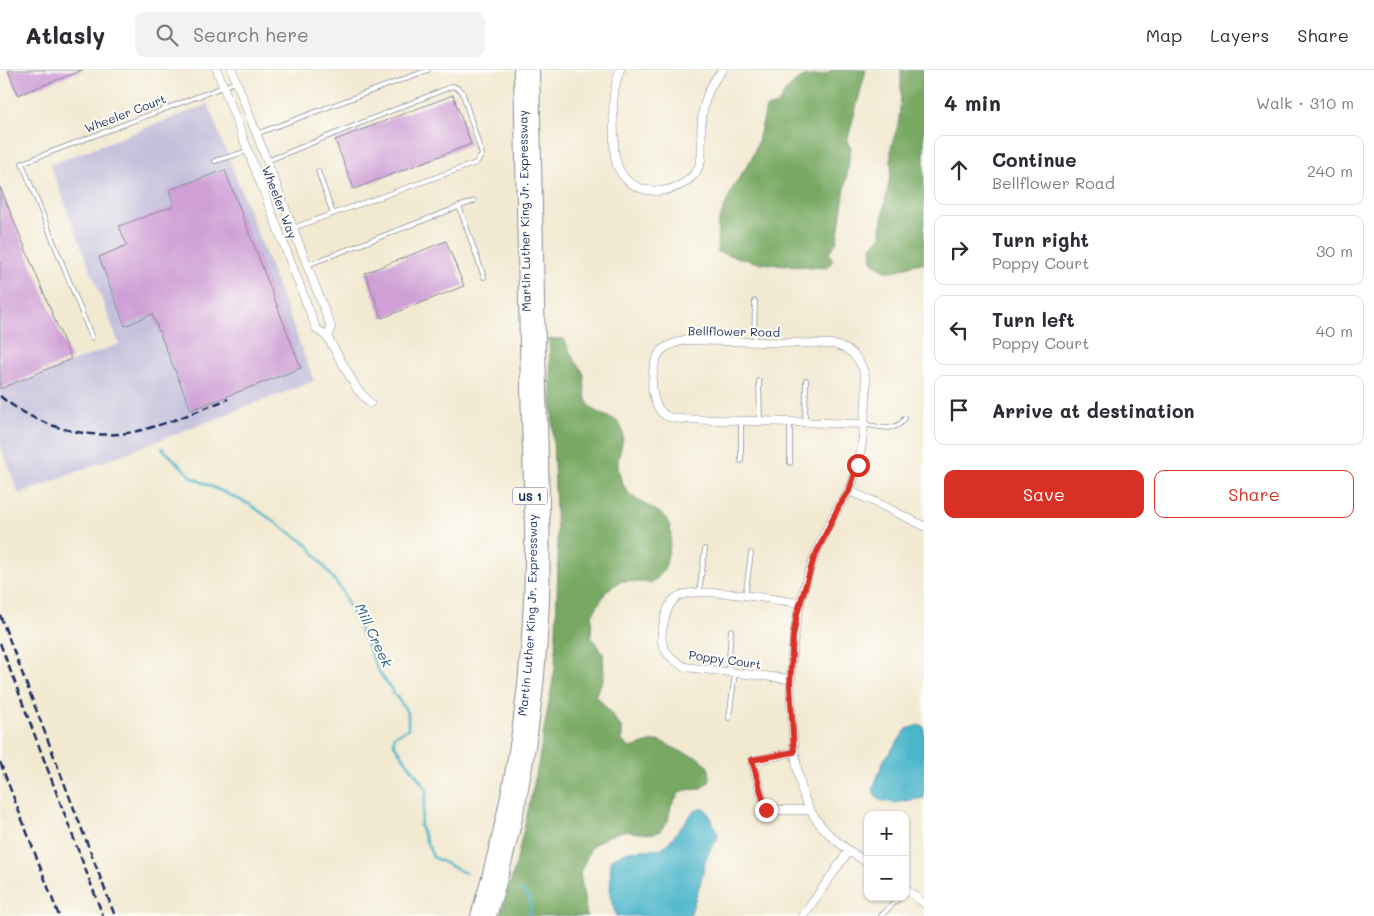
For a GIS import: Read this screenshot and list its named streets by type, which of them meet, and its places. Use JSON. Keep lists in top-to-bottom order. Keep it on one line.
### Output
{"streets":{"highway":["Martin Luther King Jr. Expressway","US 1"],"street":["Wheeler Way","Bellflower Road","Poppy Court"],"lane":["Wheeler Court"]},"crossings":[["Wheeler Court","Wheeler Way"],["Bellflower Road","Poppy Court"]],"water":["Mill Creek"],"page":{"header":"Atlasly","search":"Search here","nav":["Map","Layers","Share"],"heading":["4 min","Walk · 310 m"],"list":[["Continue","Bellflower Road","240 m"],["Turn right","Poppy Court","30 m"],["Turn left","Poppy Court","40 m"],"Arrive at destination"],"buttons":["Save","Share"],"map_buttons":["+","−"]}}
